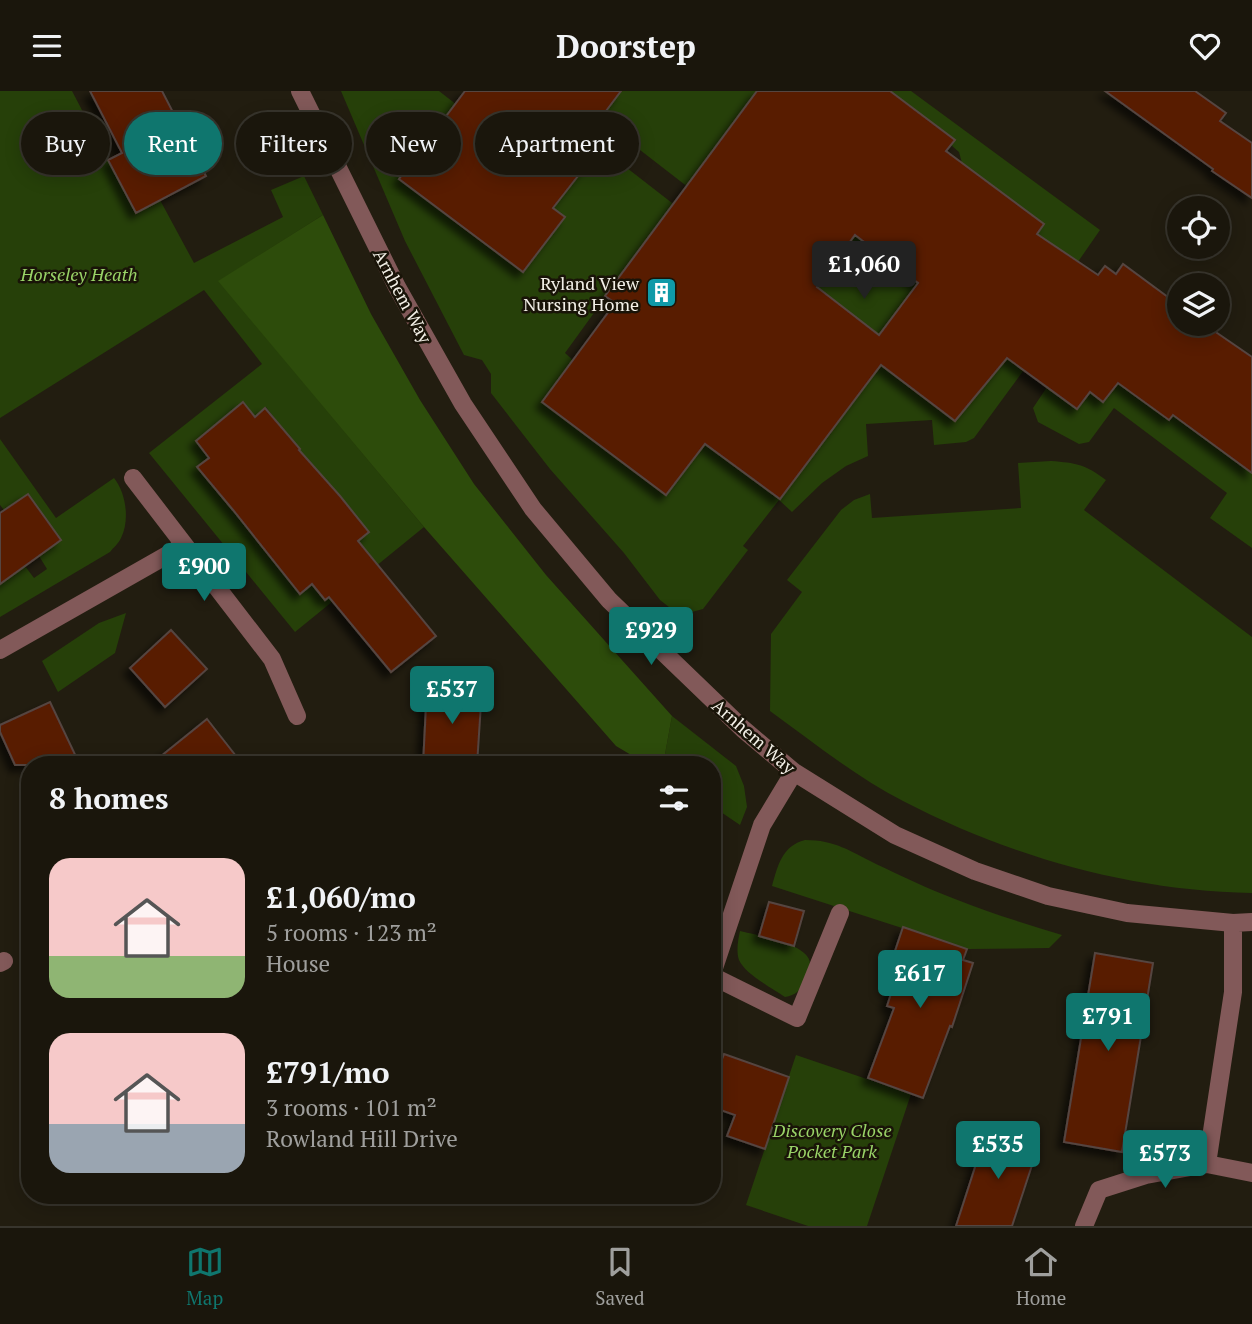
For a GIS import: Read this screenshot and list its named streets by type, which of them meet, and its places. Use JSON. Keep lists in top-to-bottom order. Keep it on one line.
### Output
{"streets":{"street":["Arnhem Way"]},"parks":["Horseley Heath","Discovery Close Pocket Park"],"places":{"building":["Ryland View Nursing Home"]},"page":{"header":"Doorstep","chip":["Buy","Rent","Filters","New","Apartment"],"price":["£1,060","£900","£929","£537","£617","£791","£535","£573"],"heading":"8 homes","list":[{"name":"£1,060/mo","note":"5 rooms · 123 m² · House"},{"name":"£791/mo","note":"3 rooms · 101 m² · Rowland Hill Drive"}],"tabs":["Map","Saved","Home"]}}
